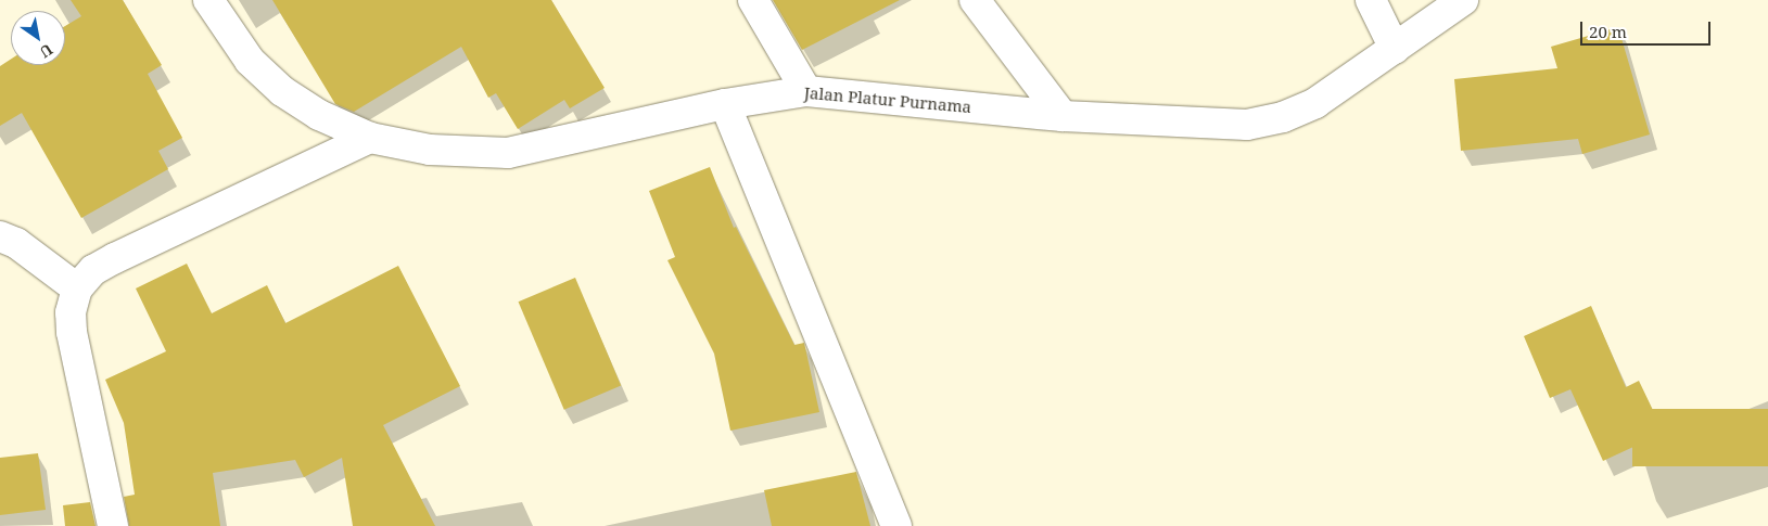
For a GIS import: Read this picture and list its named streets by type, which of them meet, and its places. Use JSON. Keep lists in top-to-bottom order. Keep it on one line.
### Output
{"streets":{"street":["Jalan Platur Purnama"]},"scale_bar":"20 m","north":"bottom right"}
